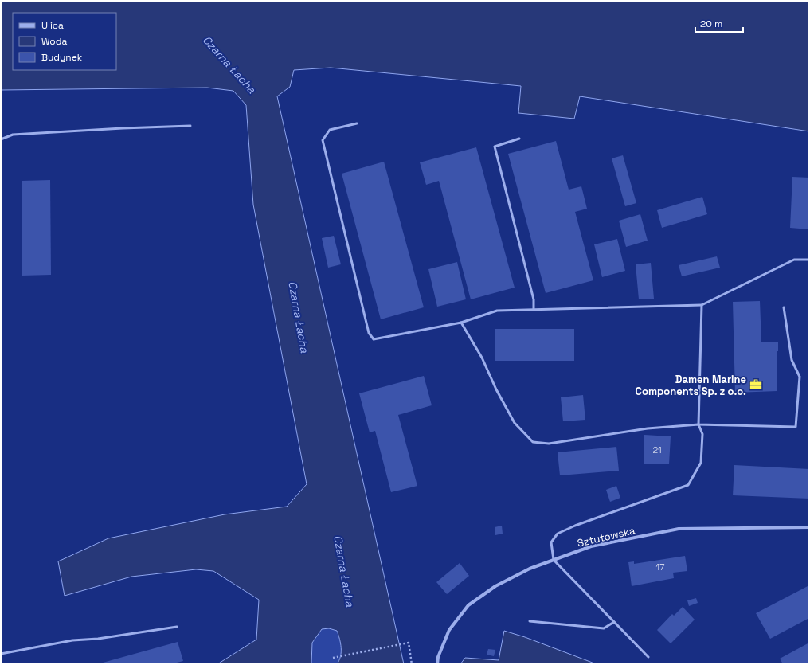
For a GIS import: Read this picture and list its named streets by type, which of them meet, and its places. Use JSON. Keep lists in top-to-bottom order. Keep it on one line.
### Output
{"streets":{"street":["Sztutowska"]},"water":["Czarna Łacha"],"places":{"office":["Damen Marine Components Sp. z o.o."]},"house_numbers":["21","17"],"legend":["Ulica","Woda","Budynek"],"scale_bar":"20 m"}
